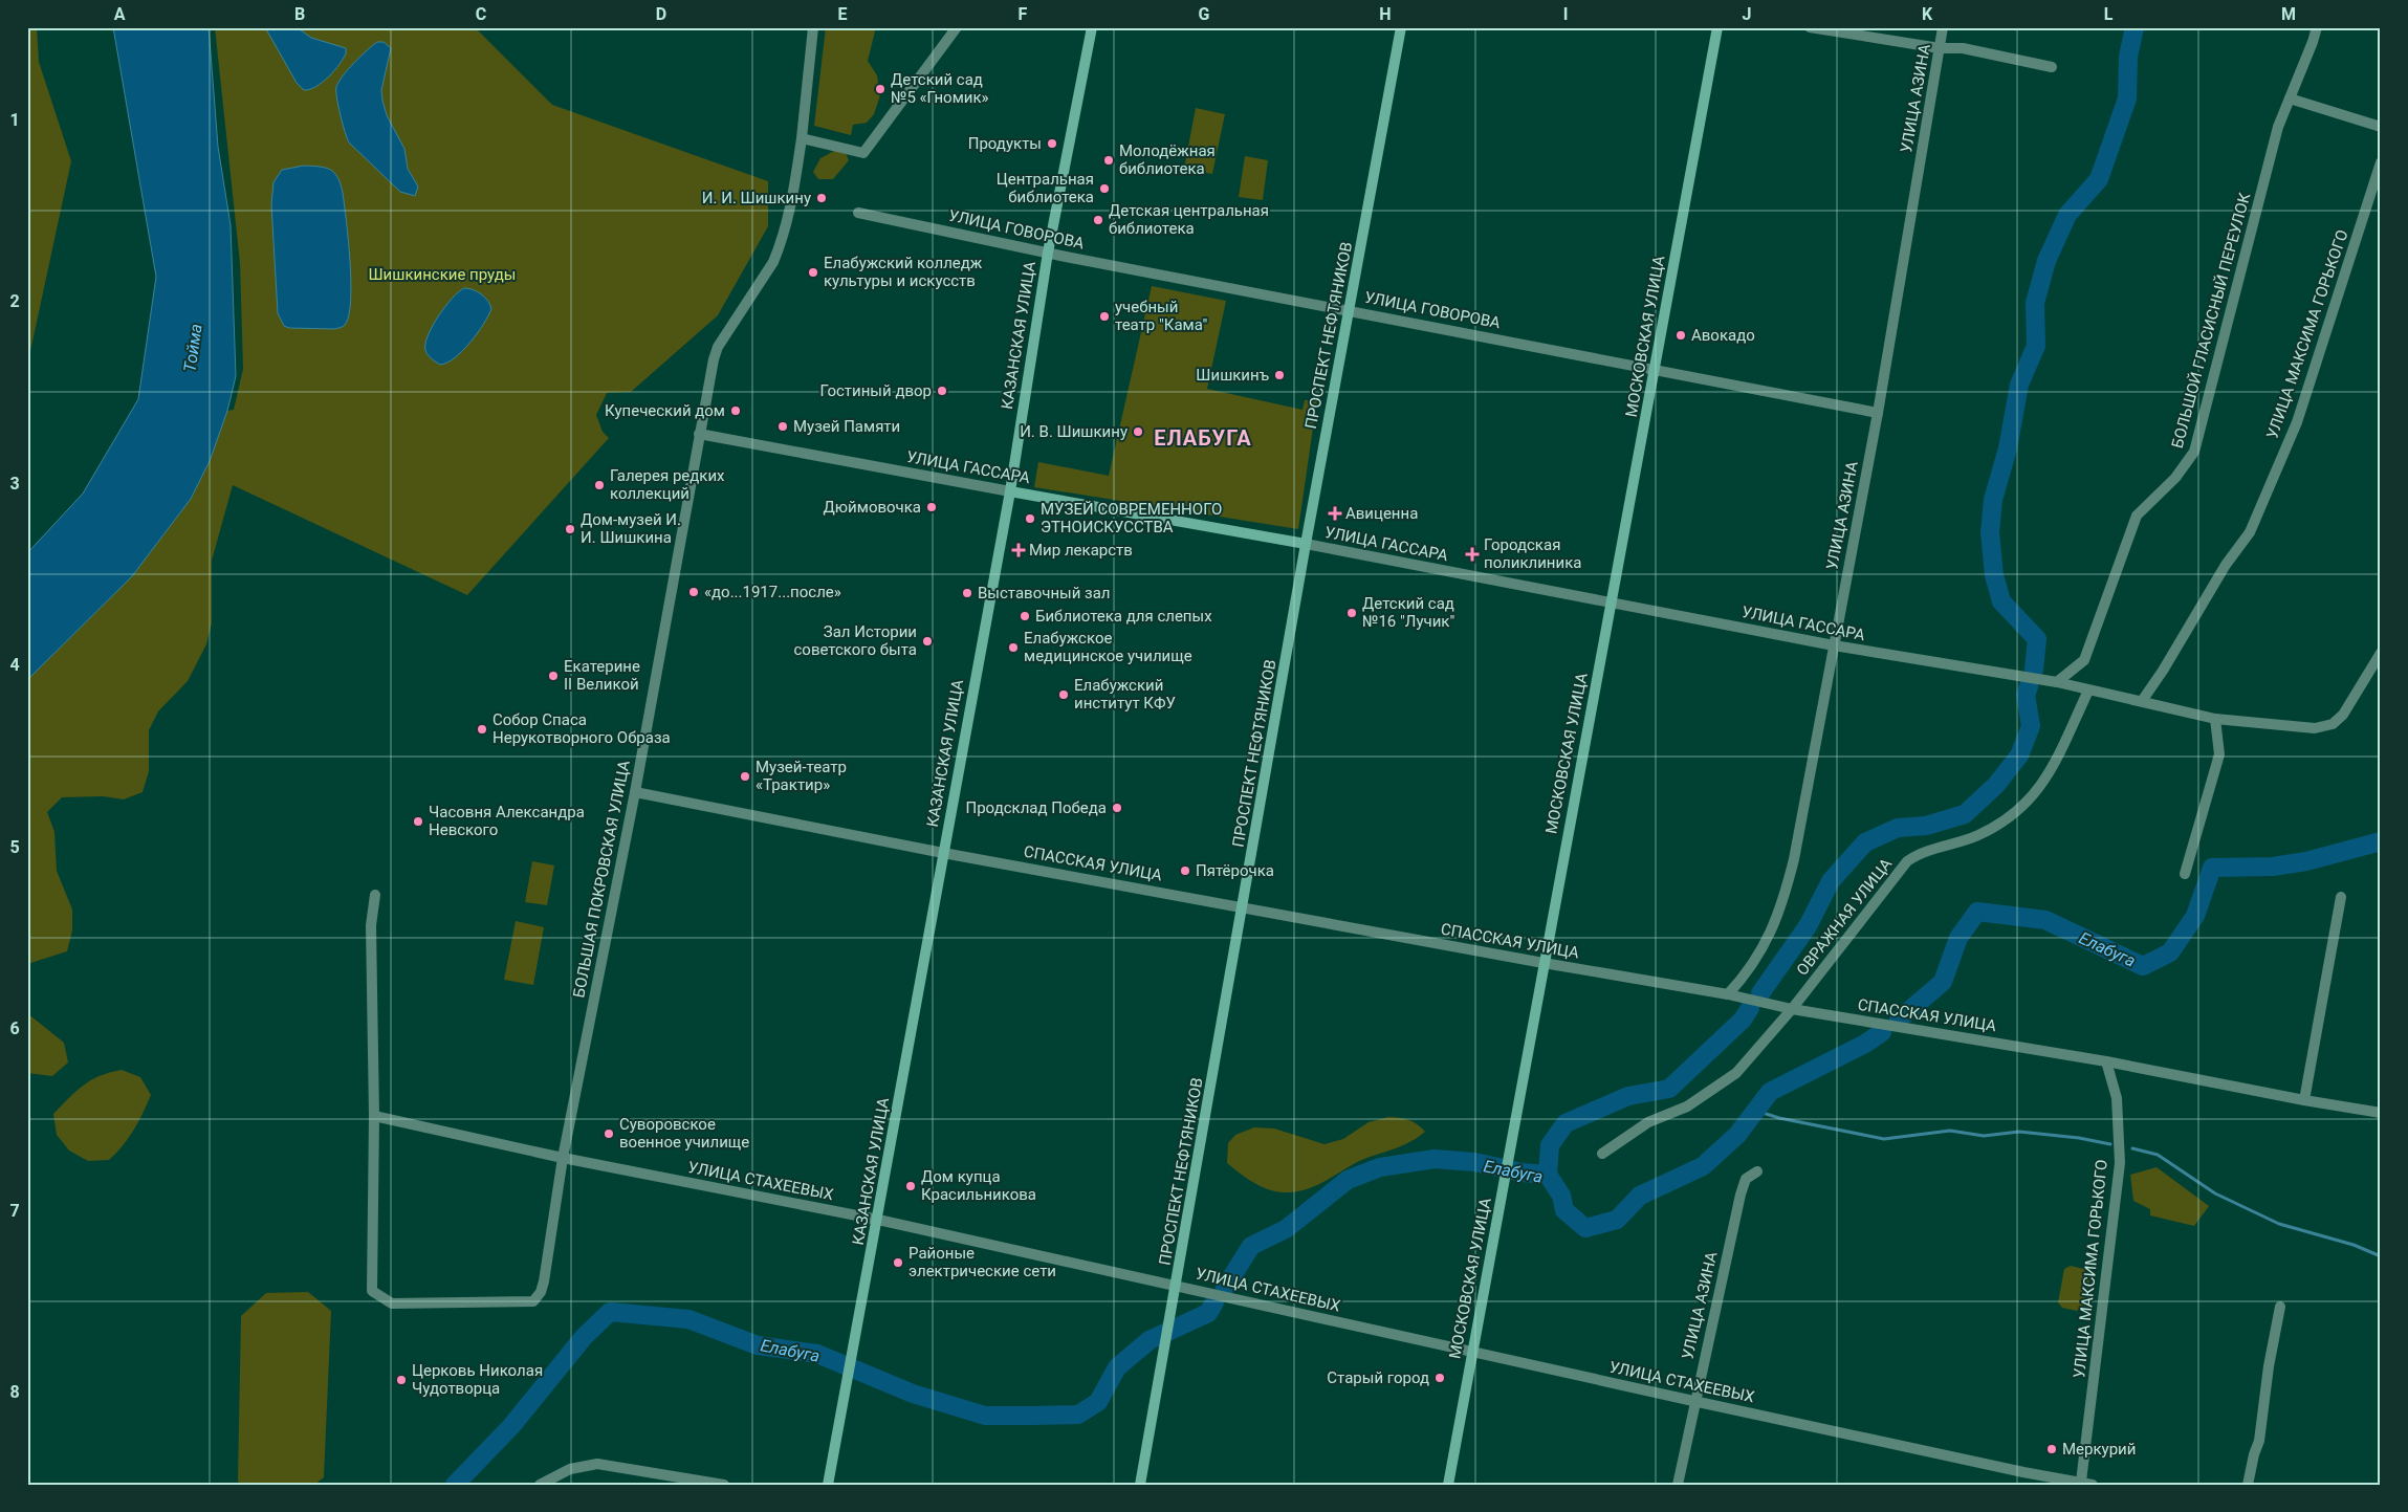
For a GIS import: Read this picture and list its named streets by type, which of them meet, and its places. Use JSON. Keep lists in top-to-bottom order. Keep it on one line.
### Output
{"streets":{"main road":["КАЗАНСКАЯ УЛИЦА","ПРОСПЕКТ НЕФТЯНИКОВ","МОСКОВСКАЯ УЛИЦА","УЛИЦА ГАССАРА"],"street":["УЛИЦА АЗИНА","УЛИЦА ГОВОРОВА","БОЛЬШОЙ ГЛАСИСНЫЙ ПЕРЕУЛОК","УЛИЦА МАКСИМА ГОРЬКОГО","СПАССКАЯ УЛИЦА","БОЛЬШАЯ ПОКРОВСКАЯ УЛИЦА","ОВРАЖНАЯ УЛИЦА","УЛИЦА СТАХЕЕВЫХ"]},"crossings":[["УЛИЦА АЗИНА","УЛИЦА ГОВОРОВА"],["УЛИЦА АЗИНА","УЛИЦА ГАССАРА"],["УЛИЦА АЗИНА","СПАССКАЯ УЛИЦА"],["УЛИЦА АЗИНА","УЛИЦА СТАХЕЕВЫХ"],["УЛИЦА ГОВОРОВА","КАЗАНСКАЯ УЛИЦА"],["УЛИЦА ГОВОРОВА","ПРОСПЕКТ НЕФТЯНИКОВ"],["УЛИЦА ГОВОРОВА","МОСКОВСКАЯ УЛИЦА"],["БОЛЬШОЙ ГЛАСИСНЫЙ ПЕРЕУЛОК","УЛИЦА ГАССАРА"],["УЛИЦА МАКСИМА ГОРЬКОГО","УЛИЦА ГАССАРА"],["УЛИЦА МАКСИМА ГОРЬКОГО","СПАССКАЯ УЛИЦА"],["УЛИЦА МАКСИМА ГОРЬКОГО","УЛИЦА СТАХЕЕВЫХ"],["КАЗАНСКАЯ УЛИЦА","УЛИЦА ГАССАРА"],["КАЗАНСКАЯ УЛИЦА","СПАССКАЯ УЛИЦА"],["КАЗАНСКАЯ УЛИЦА","УЛИЦА СТАХЕЕВЫХ"],["ПРОСПЕКТ НЕФТЯНИКОВ","УЛИЦА ГАССАРА"],["ПРОСПЕКТ НЕФТЯНИКОВ","СПАССКАЯ УЛИЦА"],["ПРОСПЕКТ НЕФТЯНИКОВ","УЛИЦА СТАХЕЕВЫХ"],["МОСКОВСКАЯ УЛИЦА","УЛИЦА ГАССАРА"],["МОСКОВСКАЯ УЛИЦА","СПАССКАЯ УЛИЦА"],["МОСКОВСКАЯ УЛИЦА","УЛИЦА СТАХЕЕВЫХ"],["УЛИЦА ГАССАРА","БОЛЬШАЯ ПОКРОВСКАЯ УЛИЦА"],["УЛИЦА ГАССАРА","ОВРАЖНАЯ УЛИЦА"],["СПАССКАЯ УЛИЦА","БОЛЬШАЯ ПОКРОВСКАЯ УЛИЦА"],["СПАССКАЯ УЛИЦА","ОВРАЖНАЯ УЛИЦА"],["БОЛЬШАЯ ПОКРОВСКАЯ УЛИЦА","УЛИЦА СТАХЕЕВЫХ"]],"districts":["ЕЛАБУГА"],"water":["Тойма","Елабуга"],"parks":["Шишкинские пруды"],"places":{"other":["Детский сад №5 «Гномик»","Продукты","Молодёжная библиотека","Центральная библиотека","И. И. Шишкину","Детская центральная библиотека","Елабужский колледж культуры и искусств","учебный театр \"Кама\"","Авокадо","Шишкинъ","Гостиный двор","Купеческий дом","Музей Памяти","И. В. Шишкину","Галерея редких коллекций","Дюймовочка","МУЗЕЙ СОВРЕМЕННОГО ЭТНОИСКУССТВА","Дом-музей И. И. Шишкина","«до...1917...после»","Выставочный зал","Детский сад №16 \"Лучик\"","Библиотека для слепых","Зал Истории советского быта","Елабужское медицинское училище","Екатерине II Великой","Елабужский институт КФУ","Собор Спаса Нерукотворного Образа","Музей-театр «Трактир»","Продсклад Победа","Часовня Александра Невского","Пятёрочка","Суворовское военное училище","Дом купца Красильникова","Районые электрические сети","Старый город","Церковь Николая Чудотворца","Меркурий"],"health":["Авиценна","Мир лекарств","Городская поликлиника"]},"grid":{"columns":["A","B","C","D","E","F","G","H","I","J","K","L","M"],"rows":["1","2","3","4","5","6","7","8"]}}
